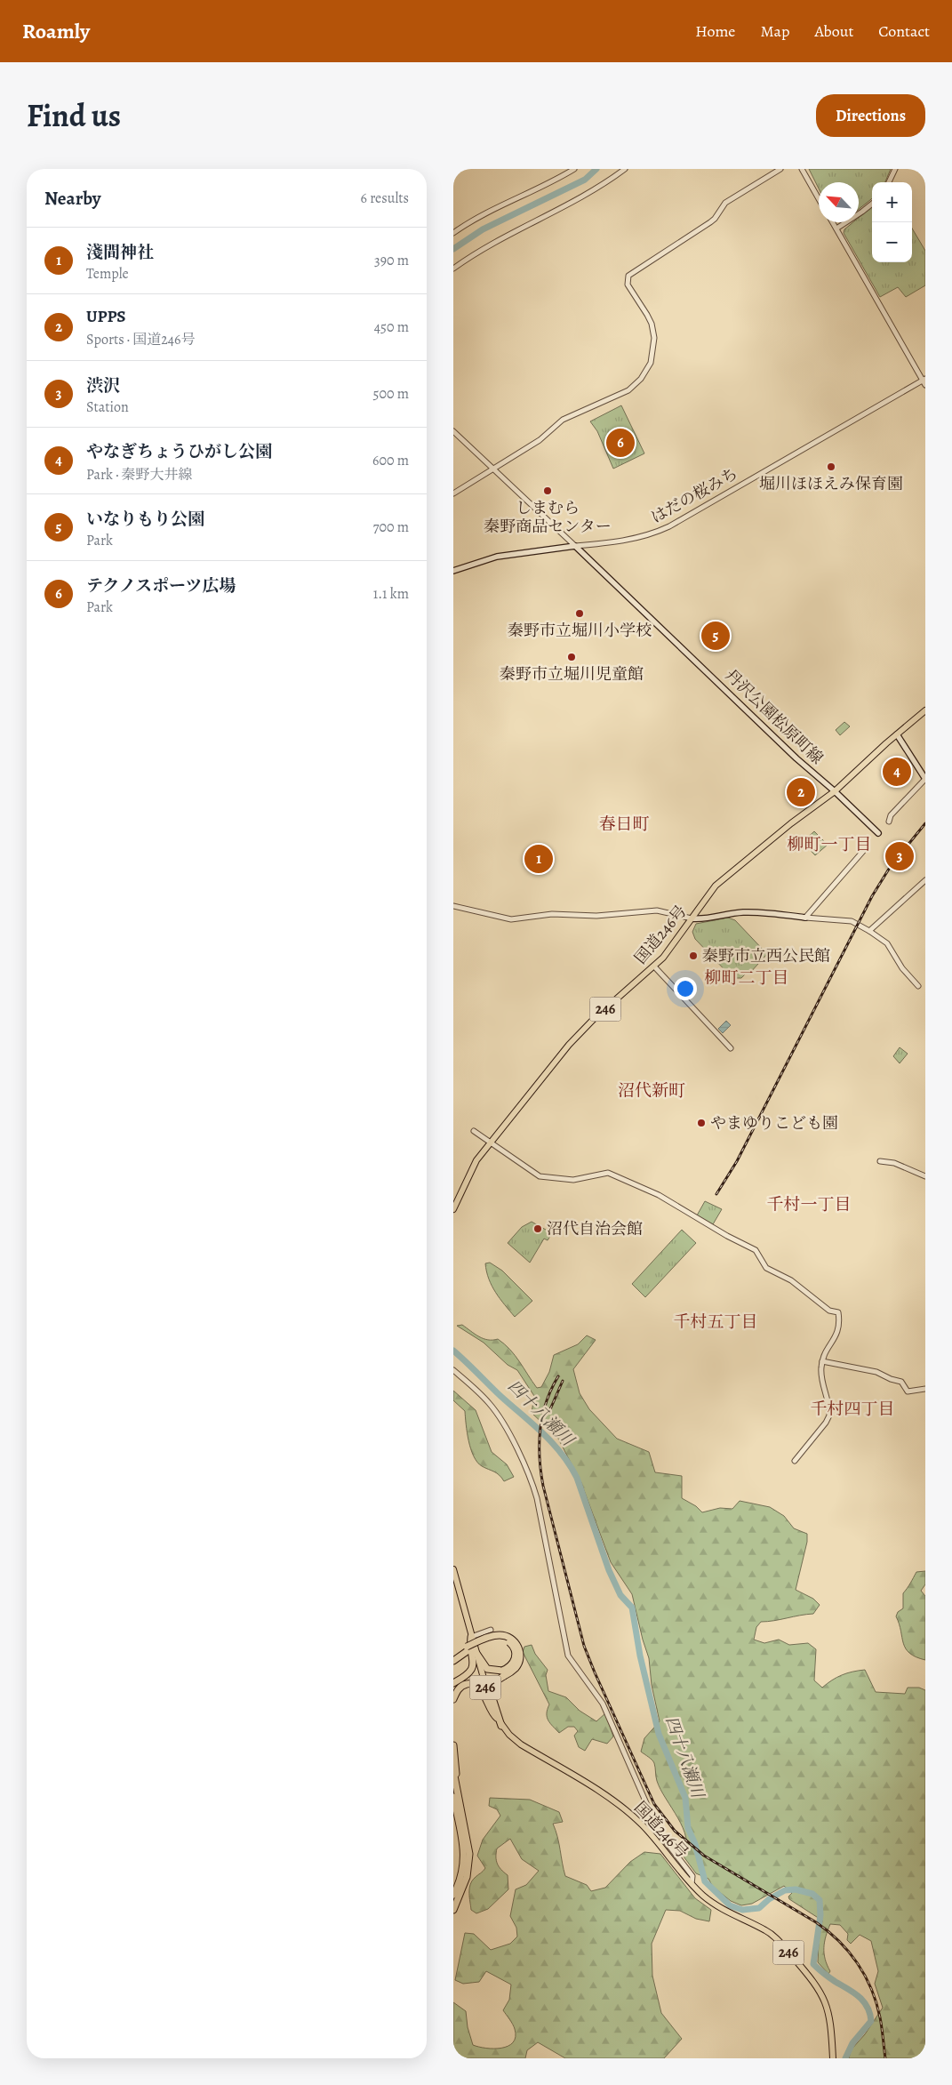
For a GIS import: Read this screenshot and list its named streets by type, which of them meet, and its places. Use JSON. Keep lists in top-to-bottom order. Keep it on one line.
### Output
{"streets":{"highway":["国道246号","246"],"main road":["はだの桜みち","丹沢公園松原町線"]},"crossings":[["はだの桜みち","丹沢公園松原町線"],["丹沢公園松原町線","国道246号"]],"districts":["春日町","柳町一丁目","柳町二丁目","沼代新町","千村一丁目","千村五丁目","千村四丁目"],"water":["四十八瀬川"],"places":["堀川ほほえみ保育園","しまむら 秦野商品センター","秦野市立堀川小学校","秦野市立堀川児童館","秦野市立西公民館","やまゆりこども園","沼代自治会館"],"north":"top left","page":{"header":"Roamly","nav":["Home","Map","About","Contact"],"title":"Find us","buttons":"Directions","heading":["Nearby","6 results"],"map_buttons":["+","−"],"list":[{"mark":"1","name":"淺間神社","note":"Temple","value":"390 m"},{"mark":"2","name":"UPPS","note":"Sports · 国道246号","value":"450 m"},{"mark":"3","name":"渋沢","note":"Station","value":"500 m"},{"mark":"4","name":"やなぎちょうひがし公園","note":"Park · 秦野大井線","value":"600 m"},{"mark":"5","name":"いなりもり公園","note":"Park","value":"700 m"},{"mark":"6","name":"テクノスポーツ広場","note":"Park","value":"1.1 km"}],"pins":["6","5","4","2","3","1"]}}
